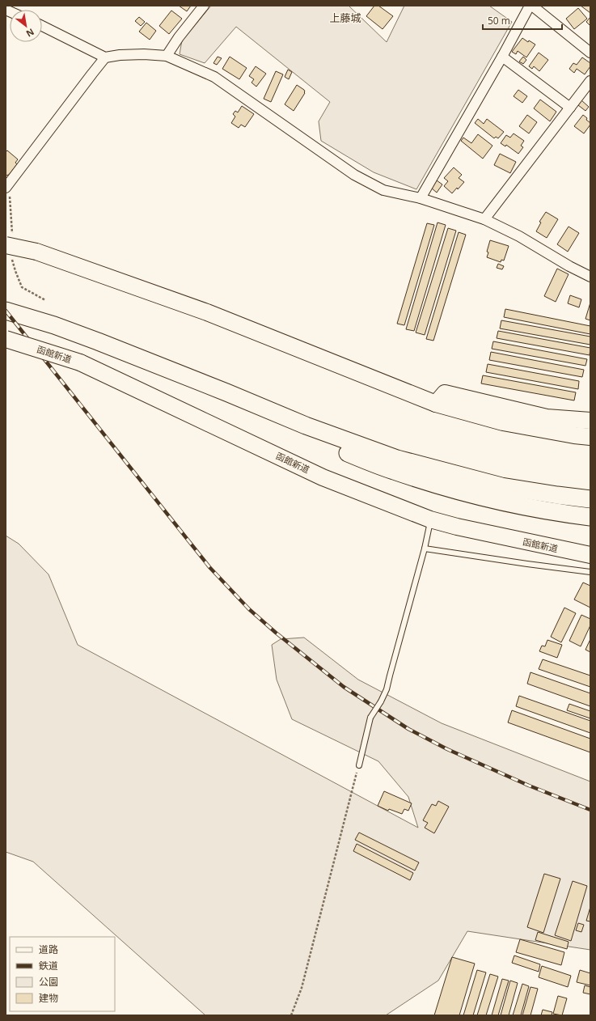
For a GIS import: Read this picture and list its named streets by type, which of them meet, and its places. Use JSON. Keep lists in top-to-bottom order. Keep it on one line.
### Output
{"streets":{"highway":["函館新道"]},"districts":["上藤城"],"legend":["道路","鉄道","公園","建物"],"scale_bar":"50 m","north":"bottom right"}
